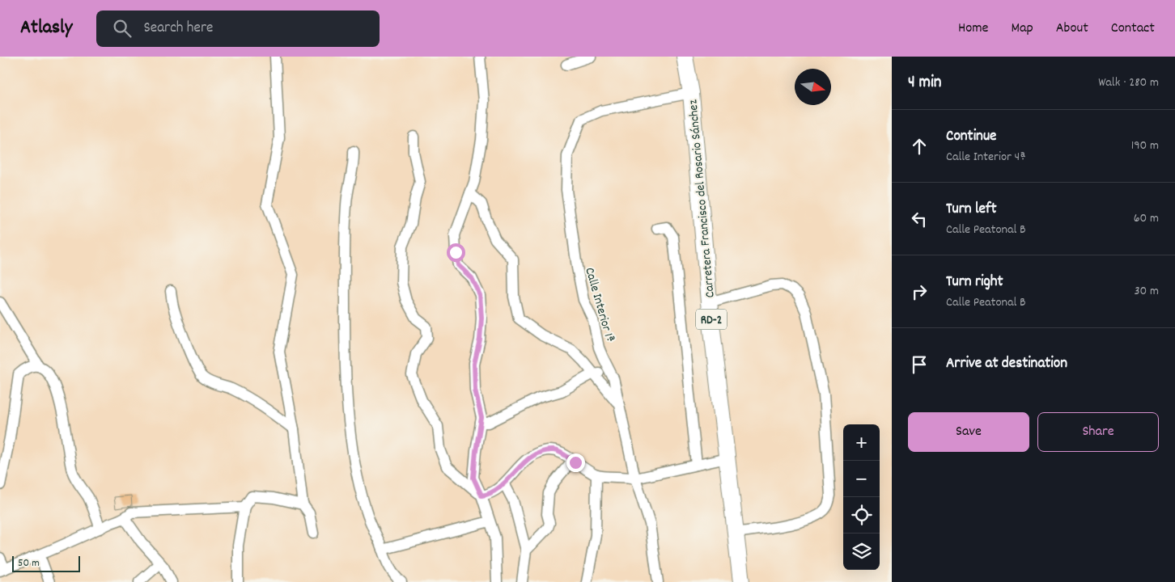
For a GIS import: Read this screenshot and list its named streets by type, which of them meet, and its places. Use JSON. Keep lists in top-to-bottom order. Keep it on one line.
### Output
{"streets":{"main road":["Carretera Francisco del Rosario Sánchez","RD-2"],"street":["Calle Interior 1ª"]},"crossings":[["Carretera Francisco del Rosario Sánchez","Calle Interior 1ª"]],"scale_bar":"50 m","north":"right","page":{"header":"Atlasly","search":"Search here","nav":["Home","Map","About","Contact"],"heading":["4 min","Walk · 280 m"],"list":[["Continue","Calle Interior 4ª","190 m"],["Turn left","Calle Peatonal B","60 m"],["Turn right","Calle Peatonal B","30 m"],"Arrive at destination"],"buttons":["Save","Share"],"map_buttons":["+","−"],"scale":"50 m"}}
